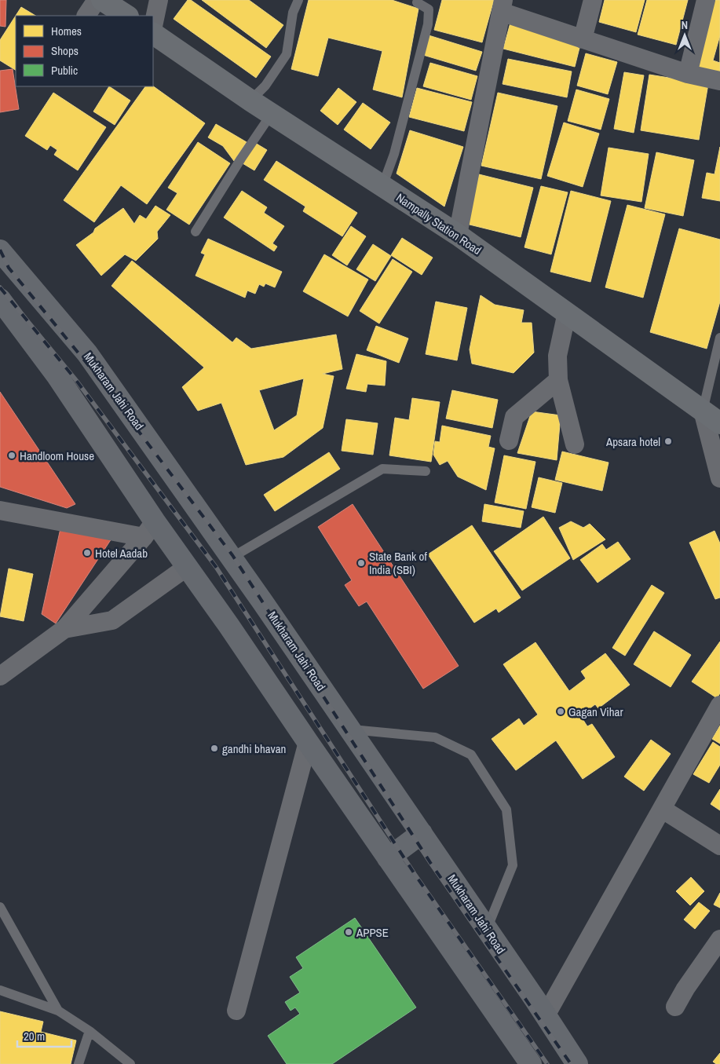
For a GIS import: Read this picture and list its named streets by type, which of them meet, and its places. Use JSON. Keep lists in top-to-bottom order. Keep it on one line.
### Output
{"streets":{"highway":["Mukharam Jahi Road"],"main road":["Nampally Station Road"]},"places":["Apsara hotel","Handloom House","Hotel Aadab","State Bank of India (SBI)","Gagan Vihar","gandhi bhavan","APPSE"],"legend":["Homes","Shops","Public"],"scale_bar":"20 m","north":"top"}
